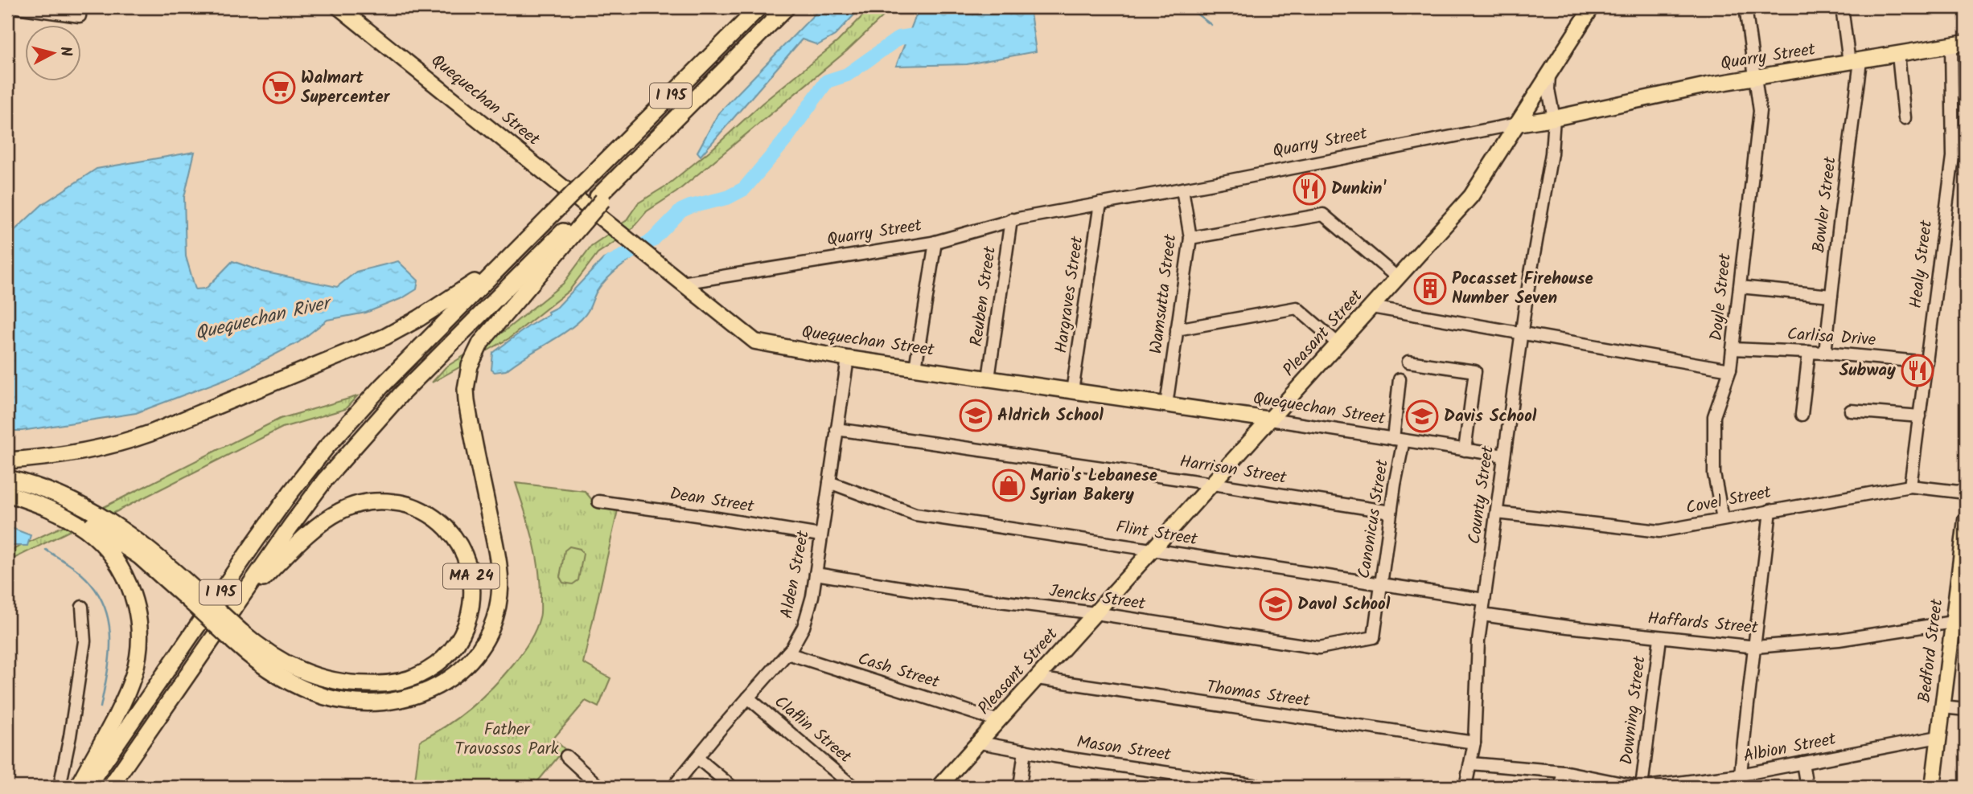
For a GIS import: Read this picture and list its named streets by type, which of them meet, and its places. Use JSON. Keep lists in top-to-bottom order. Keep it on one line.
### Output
{"streets":{"highway":["I 195","MA 24"],"main road":["Quarry Street","Quequechan Street","Pleasant Street","Bedford Street"],"street":["Bowler Street","Healy Street","Wamsutta Street","Hargraves Street","Reuben Street","Doyle Street","Carlisa Drive","Harrison Street","County Street","Dean Street","Covel Street","Canonicus Street","Flint Street","Alden Street","Jencks Street","Haffards Street","Cash Street","Thomas Street","Downing Street","Claflin Street","Albion Street","Mason Street"]},"crossings":[["Quarry Street","Quequechan Street"],["Quarry Street","Bowler Street"],["Quarry Street","Healy Street"],["Quarry Street","Wamsutta Street"],["Quarry Street","Hargraves Street"],["Quarry Street","Reuben Street"],["Quarry Street","Doyle Street"],["Quarry Street","Pleasant Street"],["Quarry Street","County Street"],["I 195","MA 24"],["Quequechan Street","Wamsutta Street"],["Quequechan Street","Hargraves Street"],["Quequechan Street","Reuben Street"],["Quequechan Street","Pleasant Street"],["Quequechan Street","County Street"],["Quequechan Street","Canonicus Street"],["Quequechan Street","Alden Street"],["Bowler Street","Carlisa Drive"],["Healy Street","Carlisa Drive"],["Healy Street","Covel Street"],["Doyle Street","Carlisa Drive"],["Doyle Street","Covel Street"],["Pleasant Street","Harrison Street"],["Pleasant Street","County Street"],["Pleasant Street","Flint Street"],["Pleasant Street","Jencks Street"],["Pleasant Street","Cash Street"],["Pleasant Street","Thomas Street"],["Pleasant Street","Mason Street"],["Harrison Street","Canonicus Street"],["Harrison Street","Alden Street"],["County Street","Covel Street"],["County Street","Flint Street"],["County Street","Haffards Street"],["County Street","Thomas Street"],["Dean Street","Alden Street"],["Canonicus Street","Flint Street"],["Canonicus Street","Jencks Street"],["Flint Street","Alden Street"],["Alden Street","Jencks Street"],["Alden Street","Cash Street"],["Alden Street","Claflin Street"],["Haffards Street","Bedford Street"],["Haffards Street","Downing Street"],["Bedford Street","Albion Street"]],"water":["Quequechan River"],"parks":["Father Travossos Park"],"places":{"supermarket":["Walmart Supercenter"],"restaurant":["Dunkin'","Subway"],"building":["Pocasset Firehouse Number Seven"],"school or university":["Aldrich School","Davis School","Davol School"],"shop":["Mario's Lebanese Syrian Bakery"]},"north":"right"}
